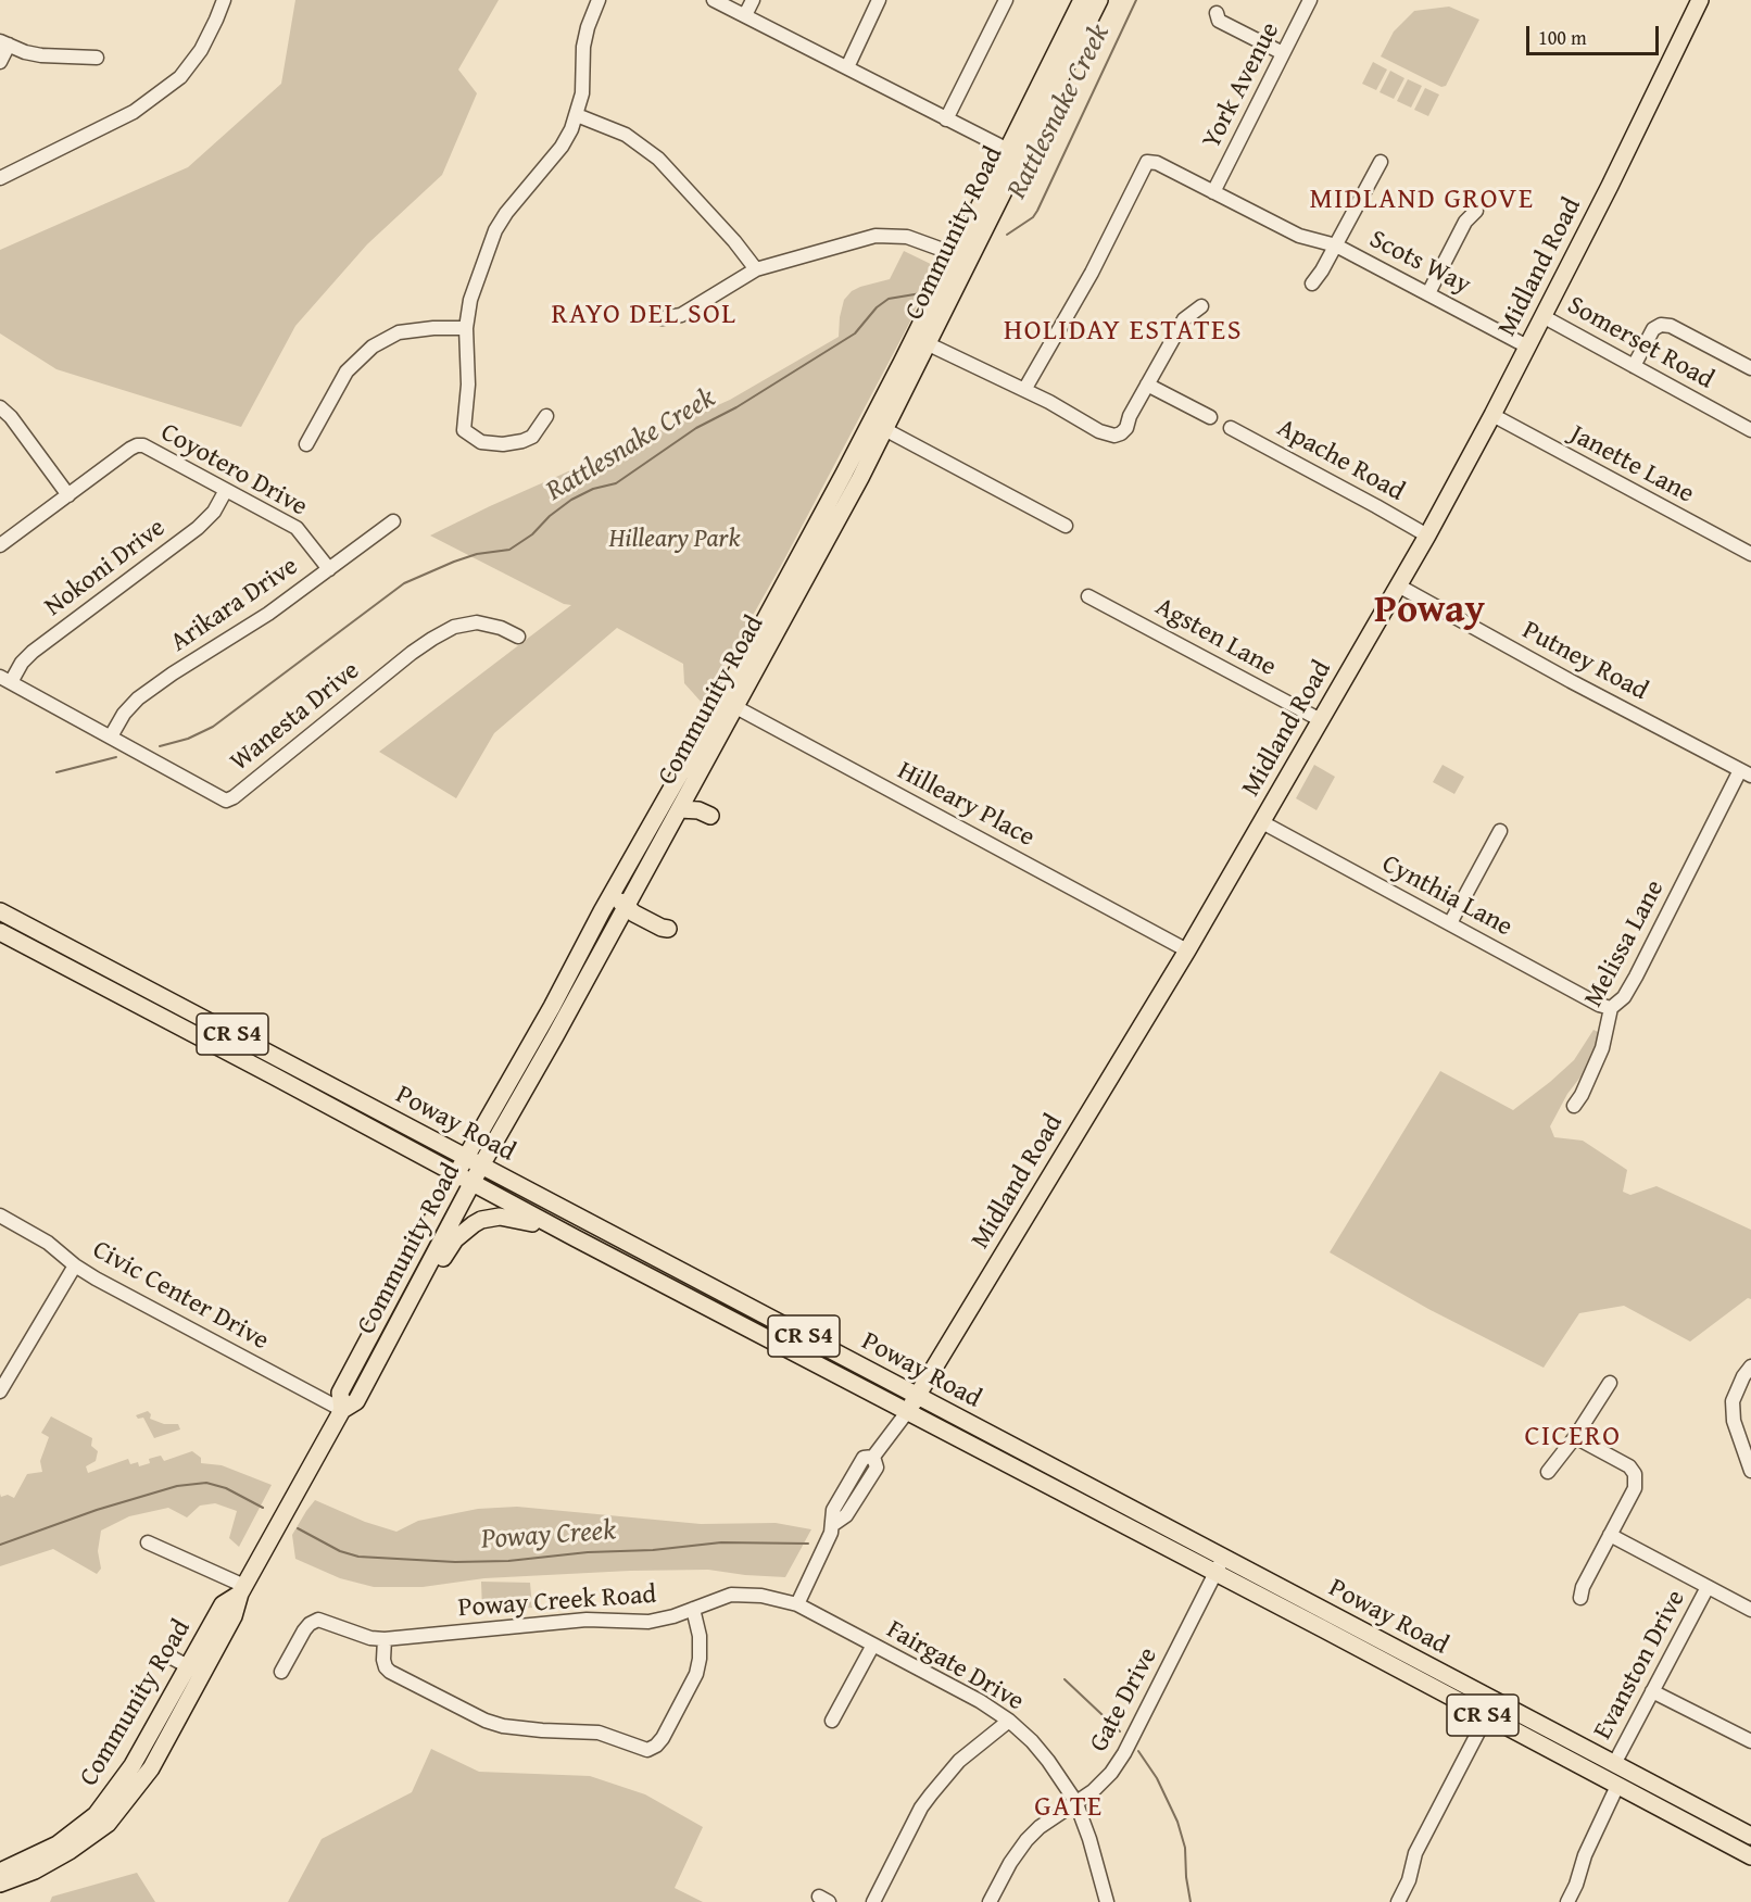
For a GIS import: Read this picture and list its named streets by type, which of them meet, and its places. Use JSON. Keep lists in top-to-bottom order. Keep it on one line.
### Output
{"streets":{"main road":["Community Road","Midland Road","CR S4","Poway Road"],"street":["York Avenue","Scots Way","Somerset Road","Apache Road","Janette Lane","Coyotero Drive","Nokoni Drive","Arikara Drive","Agsten Lane","Putney Road","Wanesta Drive","Hilleary Place","Cynthia Lane","Melissa Lane","Civic Center Drive","Poway Creek Road","Evanston Drive","Fairgate Drive","Gate Drive"]},"crossings":[["York Avenue","Scots Way"],["Community Road","Hilleary Place"],["Community Road","Poway Road"],["Community Road","Civic Center Drive"],["Scots Way","Midland Road"],["Midland Road","Somerset Road"],["Midland Road","Apache Road"],["Midland Road","Janette Lane"],["Midland Road","Agsten Lane"],["Midland Road","Putney Road"],["Midland Road","Hilleary Place"],["Midland Road","Cynthia Lane"],["Midland Road","Poway Road"],["Midland Road","Poway Creek Road"],["Midland Road","Fairgate Drive"],["Coyotero Drive","Nokoni Drive"],["Coyotero Drive","Arikara Drive"],["Nokoni Drive","Wanesta Drive"],["Arikara Drive","Wanesta Drive"],["Putney Road","Melissa Lane"],["Cynthia Lane","Melissa Lane"],["Poway Road","Evanston Drive"],["Poway Road","Gate Drive"],["Poway Creek Road","Fairgate Drive"],["Fairgate Drive","Gate Drive"]],"districts":["MIDLAND GROVE","RAYO DEL SOL","HOLIDAY ESTATES","Poway","CICERO","GATE"],"water":["Rattlesnake Creek","Poway Creek"],"parks":["Hilleary Park"],"scale_bar":"100 m"}
